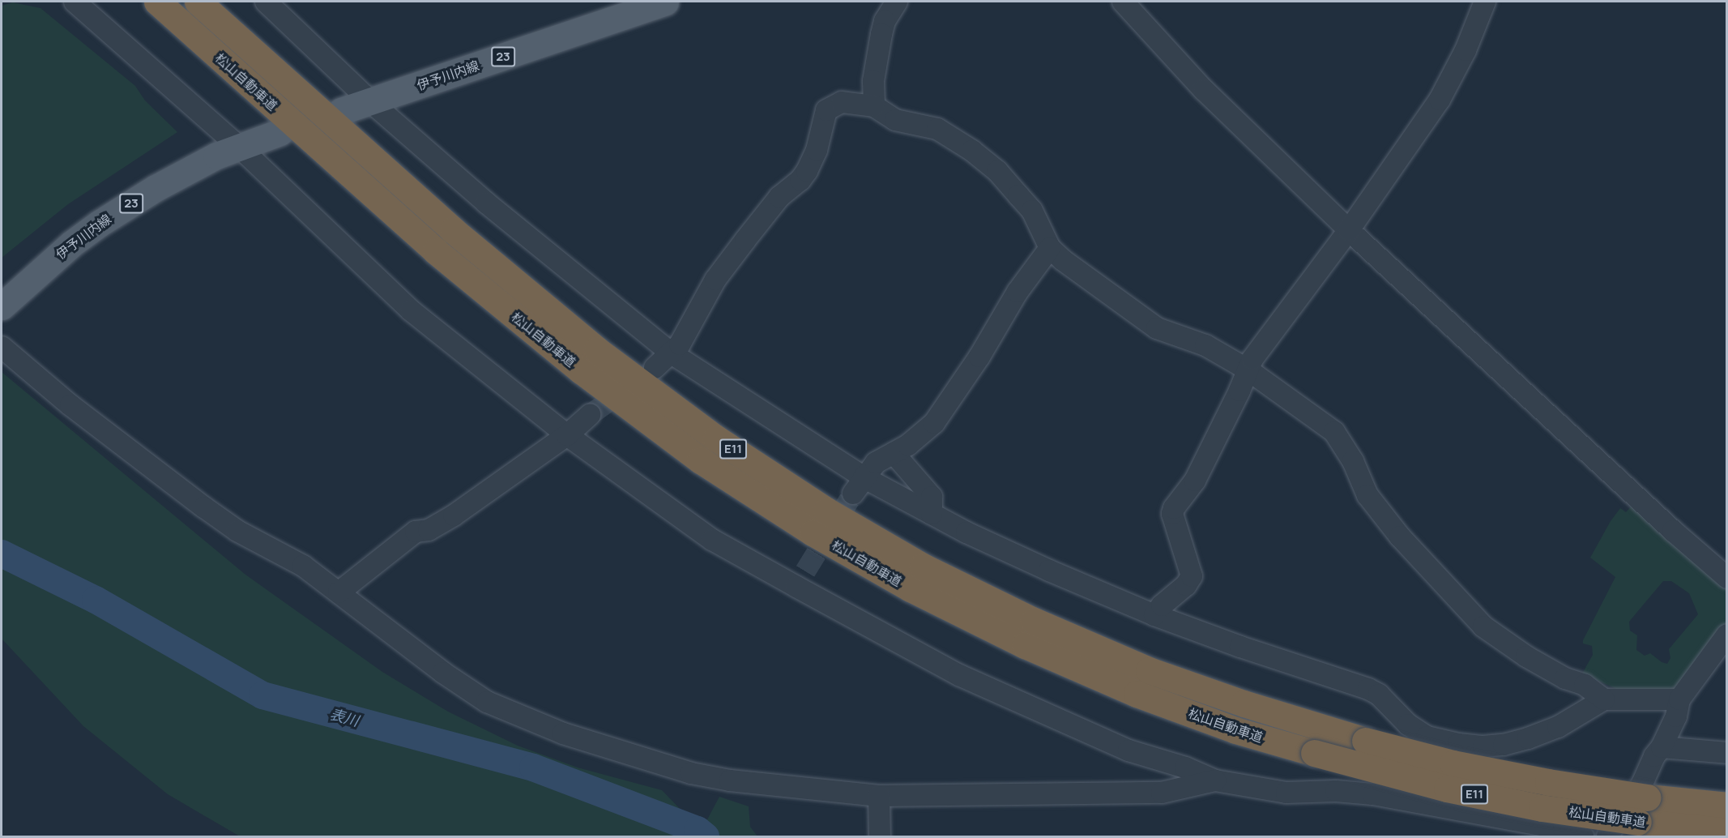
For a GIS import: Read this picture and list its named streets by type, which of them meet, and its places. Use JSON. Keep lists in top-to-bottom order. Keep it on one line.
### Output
{"streets":{"highway":["松山自動車道","E11"],"main road":["23","伊予川内線"]},"water":["表川"]}
